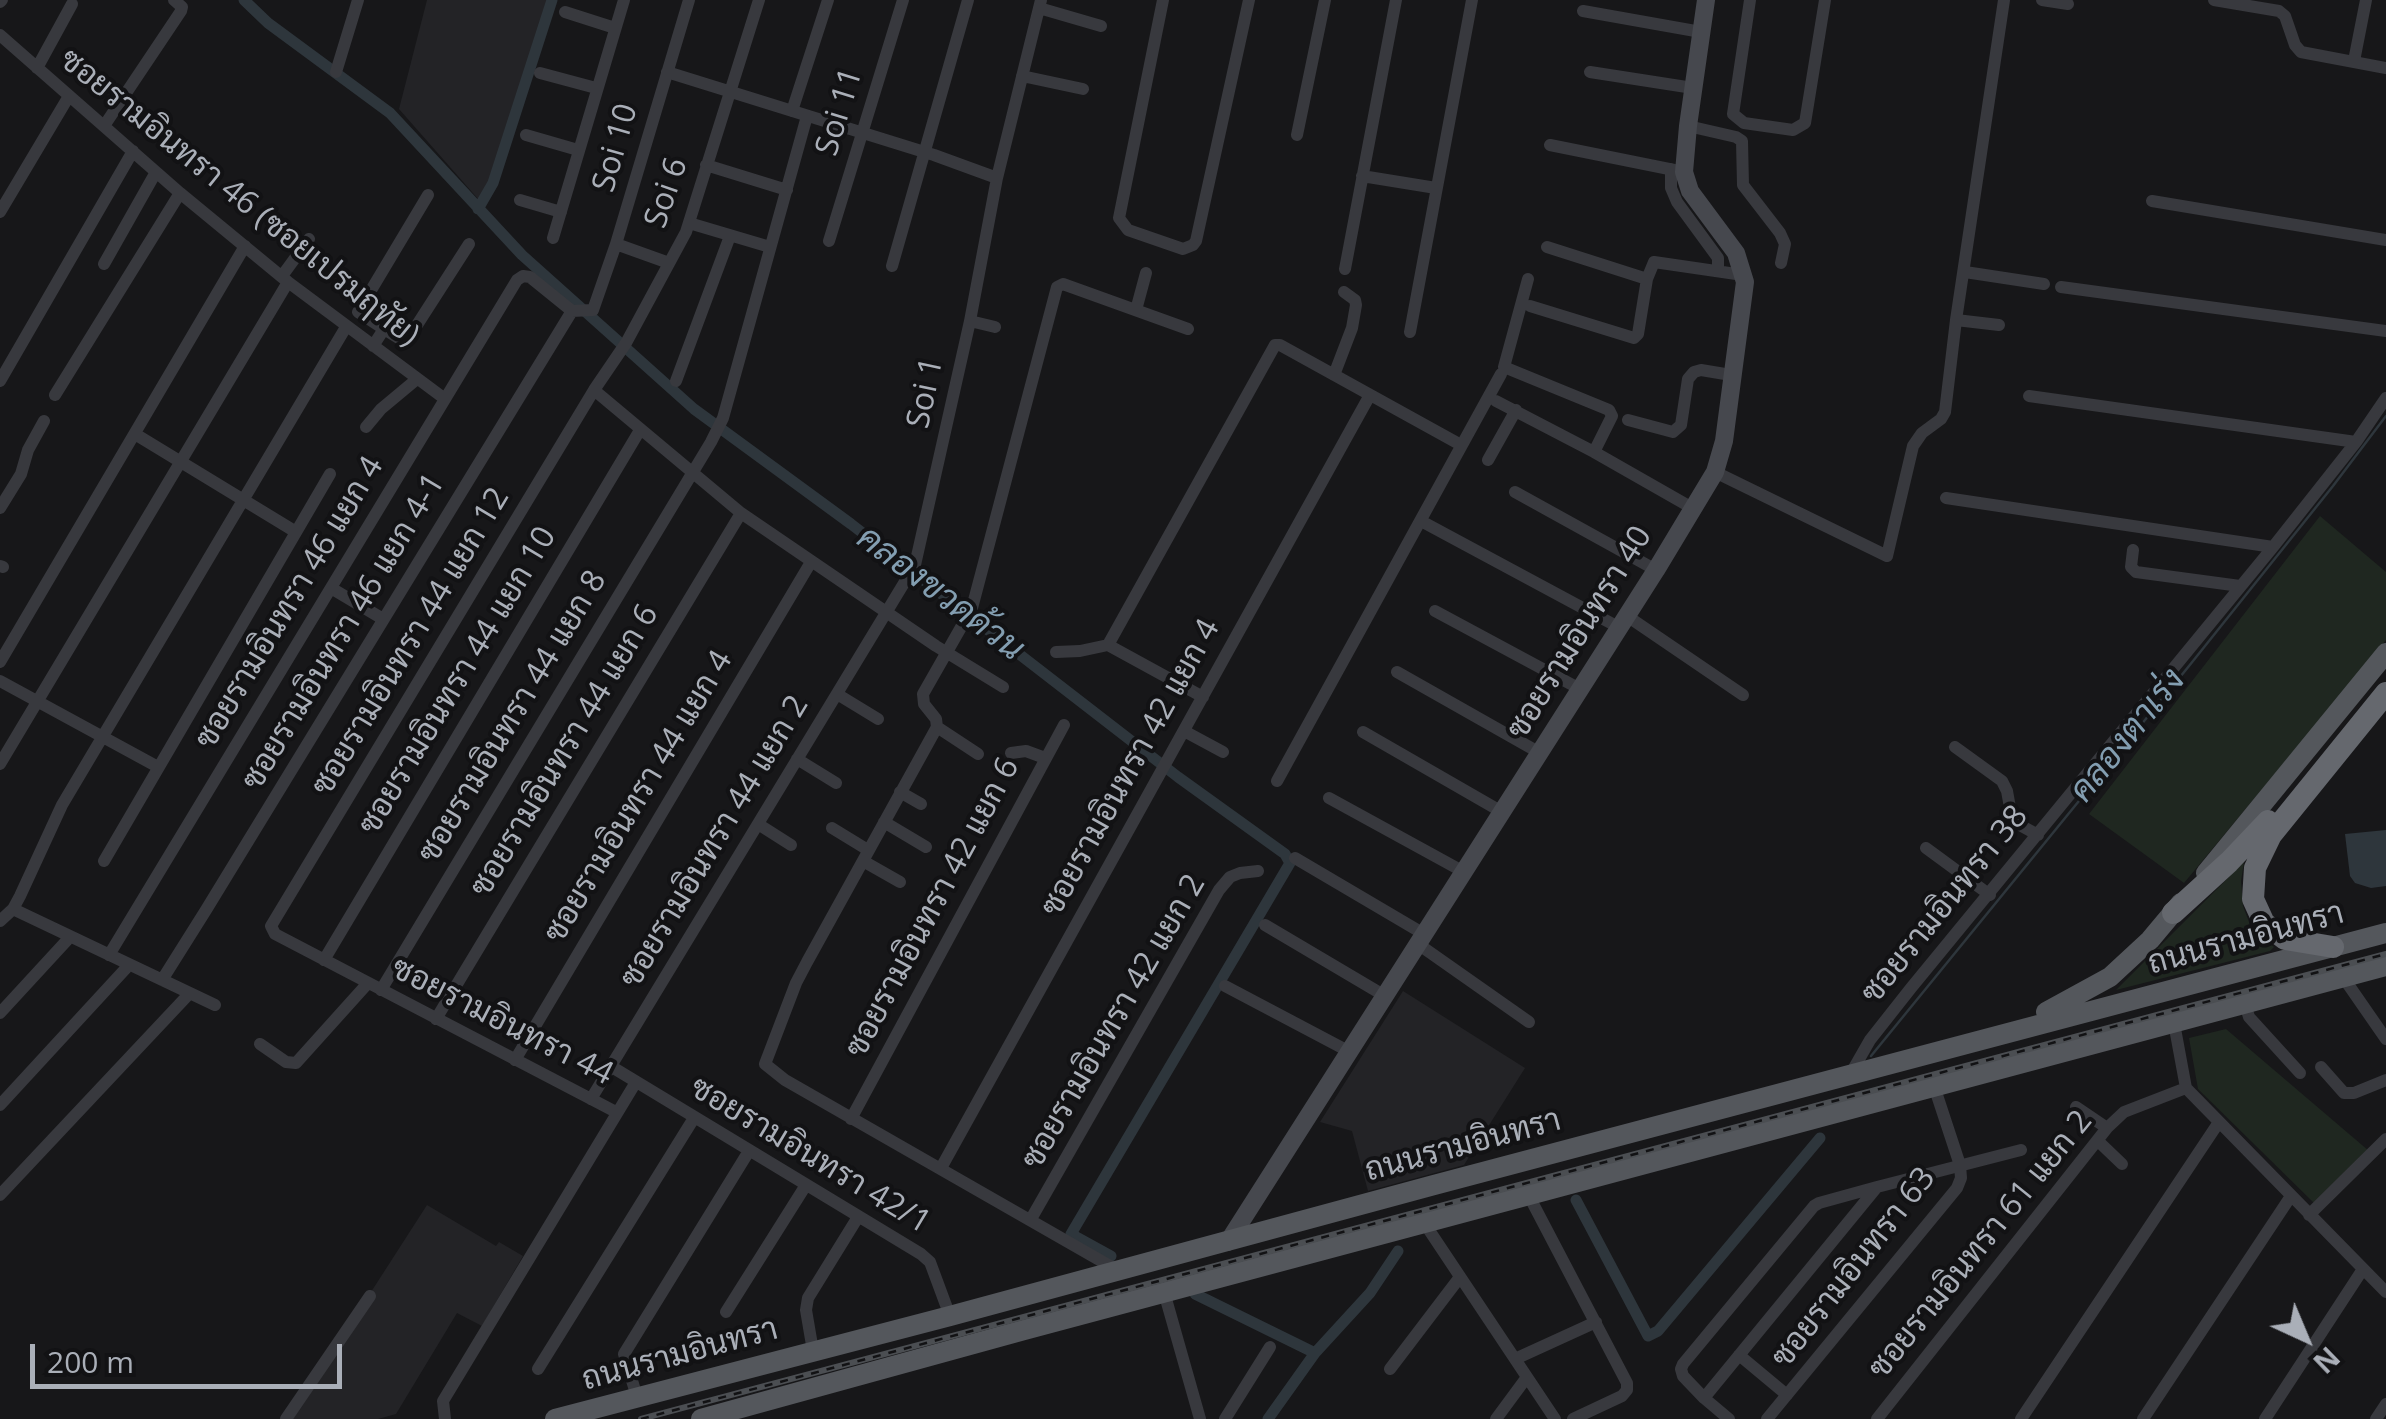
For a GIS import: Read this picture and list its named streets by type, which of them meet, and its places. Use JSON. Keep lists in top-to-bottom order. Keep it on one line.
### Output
{"streets":{"main road":["ถนนรามอินทรา"],"street":["Soi 11","Soi 10","Soi 6","ซอยรามอินทรา 46 (ซอยเปรมฤทัย)","Soi 1","ซอยรามอินทรา 46 แยก 4","ซอยรามอินทรา 46 แยก 4-1","ซอยรามอินทรา 40","ซอยรามอินทรา 44 แยก 12","ซอยรามอินทรา 44 แยก 10","ซอยรามอินทรา 44 แยก 8","ซอยรามอินทรา 44 แยก 6","ซอยรามอินทรา 42 แยก 4","ซอยรามอินทรา 44 แยก 4","ซอยรามอินทรา 44 แยก 2","ซอยรามอินทรา 38","ซอยรามอินทรา 42 แยก 6","ซอยรามอินทรา 44","ซอยรามอินทรา 42 แยก 2","ซอยรามอินทรา 42/1","ซอยรามอินทรา 61 แยก 2","ซอยรามอินทรา 63"]},"crossings":[["Soi 10","ซอยรามอินทรา 46 แยก 4"],["Soi 10","ซอยรามอินทรา 46 แยก 4-1"],["Soi 6","ซอยรามอินทรา 44 แยก 12"],["ซอยรามอินทรา 46 (ซอยเปรมฤทัย)","ซอยรามอินทรา 46 แยก 4"],["Soi 1","ซอยรามอินทรา 44 แยก 2"],["ซอยรามอินทรา 46 แยก 4","ซอยรามอินทรา 46 แยก 4-1"],["ซอยรามอินทรา 40","ถนนรามอินทรา"],["ซอยรามอินทรา 44 แยก 12","ซอยรามอินทรา 44"],["ซอยรามอินทรา 44 แยก 10","ซอยรามอินทรา 44"],["ซอยรามอินทรา 44 แยก 8","ซอยรามอินทรา 44"],["ซอยรามอินทรา 44 แยก 6","ซอยรามอินทรา 44"],["ซอยรามอินทรา 44 แยก 4","ซอยรามอินทรา 44"],["ซอยรามอินทรา 44 แยก 2","ซอยรามอินทรา 44"],["ซอยรามอินทรา 44 แยก 2","ซอยรามอินทรา 42/1"],["ซอยรามอินทรา 38","ถนนรามอินทรา"],["ถนนรามอินทรา","ซอยรามอินทรา 42/1"],["ถนนรามอินทรา","ซอยรามอินทรา 63"]],"water":["คลองขวดด้วน","คลองตาเร่ง"],"scale_bar":"200 m","north":"bottom right"}
